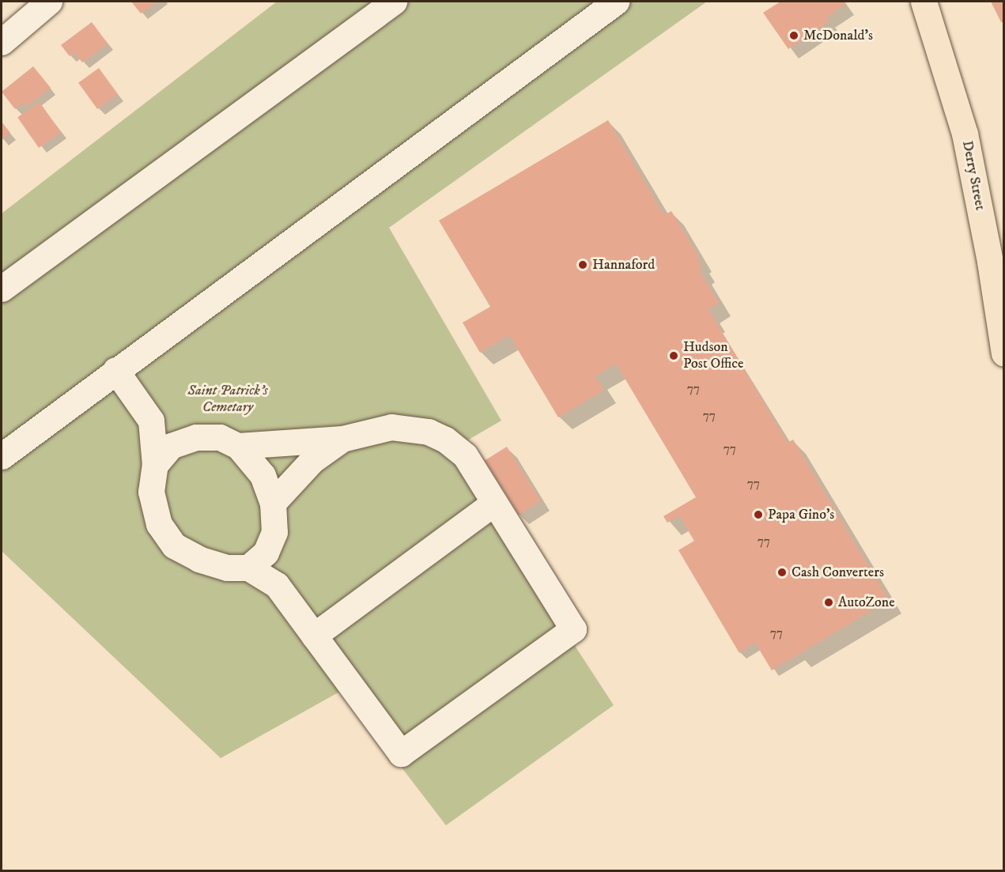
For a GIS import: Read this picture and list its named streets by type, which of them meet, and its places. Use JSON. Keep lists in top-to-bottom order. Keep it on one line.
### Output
{"streets":{"main road":["Derry Street"]},"parks":["Saint Patrick's Cemetary"],"places":["McDonald's","Hannaford","Hudson Post Office","Papa Gino's","Cash Converters","AutoZone"],"house_numbers":["77","77","77","77","77","77"]}
